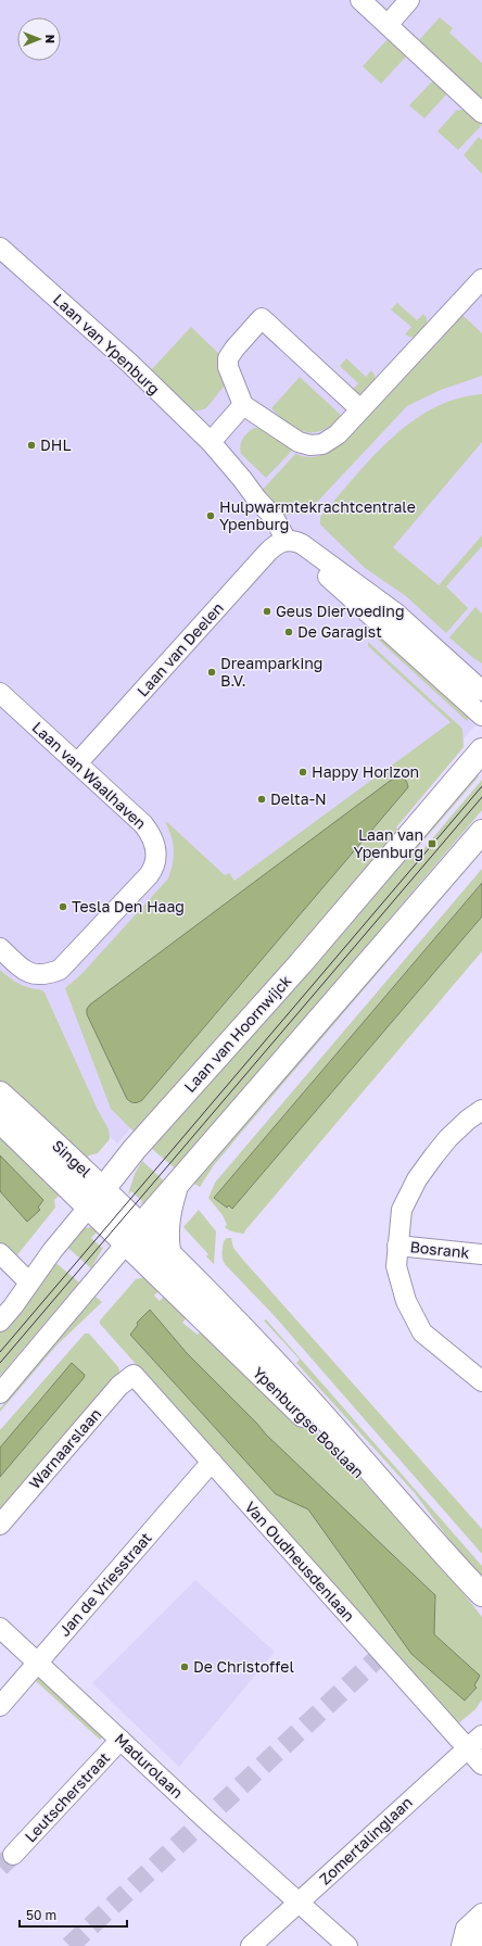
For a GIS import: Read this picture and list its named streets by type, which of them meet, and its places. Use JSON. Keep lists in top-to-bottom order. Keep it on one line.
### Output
{"streets":{"main road":["Laan van Hoornwijck","Singel","Ypenburgse Boslaan"],"street":["Laan van Ypenburg","Laan van Deelen","Laan van Waalhaven","Bosrank","Warnaarslaan","Van Oudheusdenlaan","Jan de Vriesstraat","Madurolaan","Leutscherstraat","Zomertalinglaan"]},"crossings":[["Laan van Ypenburg","Laan van Deelen"],["Laan van Deelen","Laan van Waalhaven"],["Laan van Hoornwijck","Singel"],["Singel","Ypenburgse Boslaan"],["Warnaarslaan","Van Oudheusdenlaan"],["Van Oudheusdenlaan","Jan de Vriesstraat"],["Van Oudheusdenlaan","Zomertalinglaan"],["Jan de Vriesstraat","Madurolaan"],["Madurolaan","Leutscherstraat"],["Madurolaan","Zomertalinglaan"]],"places":{"other":["DHL","Hulpwarmtekrachtcentrale Ypenburg","Geus Diervoeding","De Garagist","Dreamparking B.V.","Happy Horizon","Delta-N","Tesla Den Haag","De Christoffel"],"transit":["Laan van Ypenburg"]},"scale_bar":"50 m","north":"right"}
